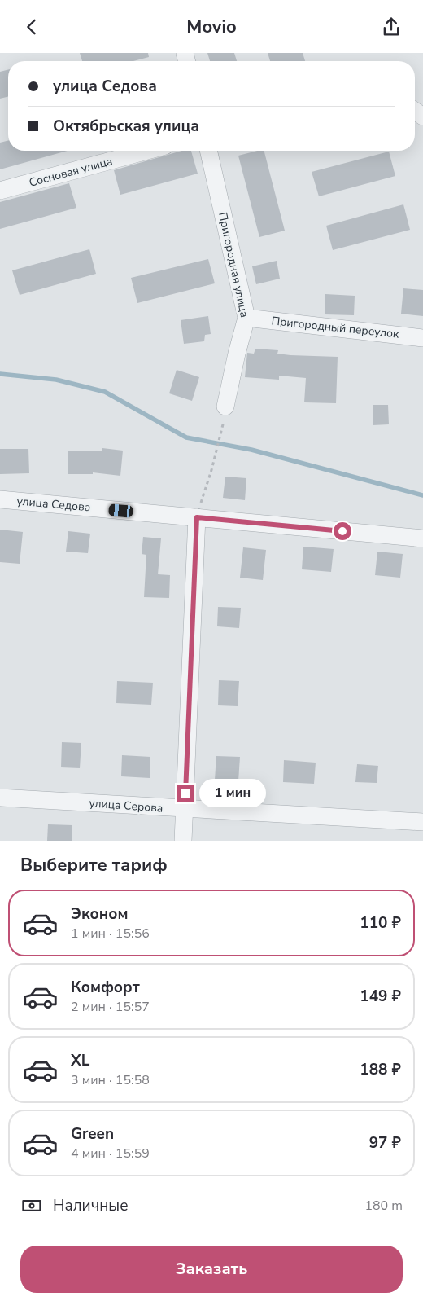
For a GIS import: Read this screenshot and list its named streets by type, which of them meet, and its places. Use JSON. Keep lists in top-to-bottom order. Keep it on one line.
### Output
{"streets":{"street":["Сосновая улица","Пригородная улица","Пригородный переулок","улица Седова","улица Серова"]},"crossings":[["Пригородная улица","Пригородный переулок"]],"page":{"header":"Movio","banner":["улица Седова","Октябрьская улица"],"bubble":"1 мин","heading":"Выберите тариф","list":[{"name":"Эконом","note":"1 мин · 15:56","value":"110 ₽"},{"name":"Комфорт","note":"2 мин · 15:57","value":"149 ₽"},{"name":"XL","note":"3 мин · 15:58","value":"188 ₽"},{"name":"Green","note":"4 мин · 15:59","value":"97 ₽"}],"pay":["Наличные","180 m"],"buttons":"Заказать"}}
